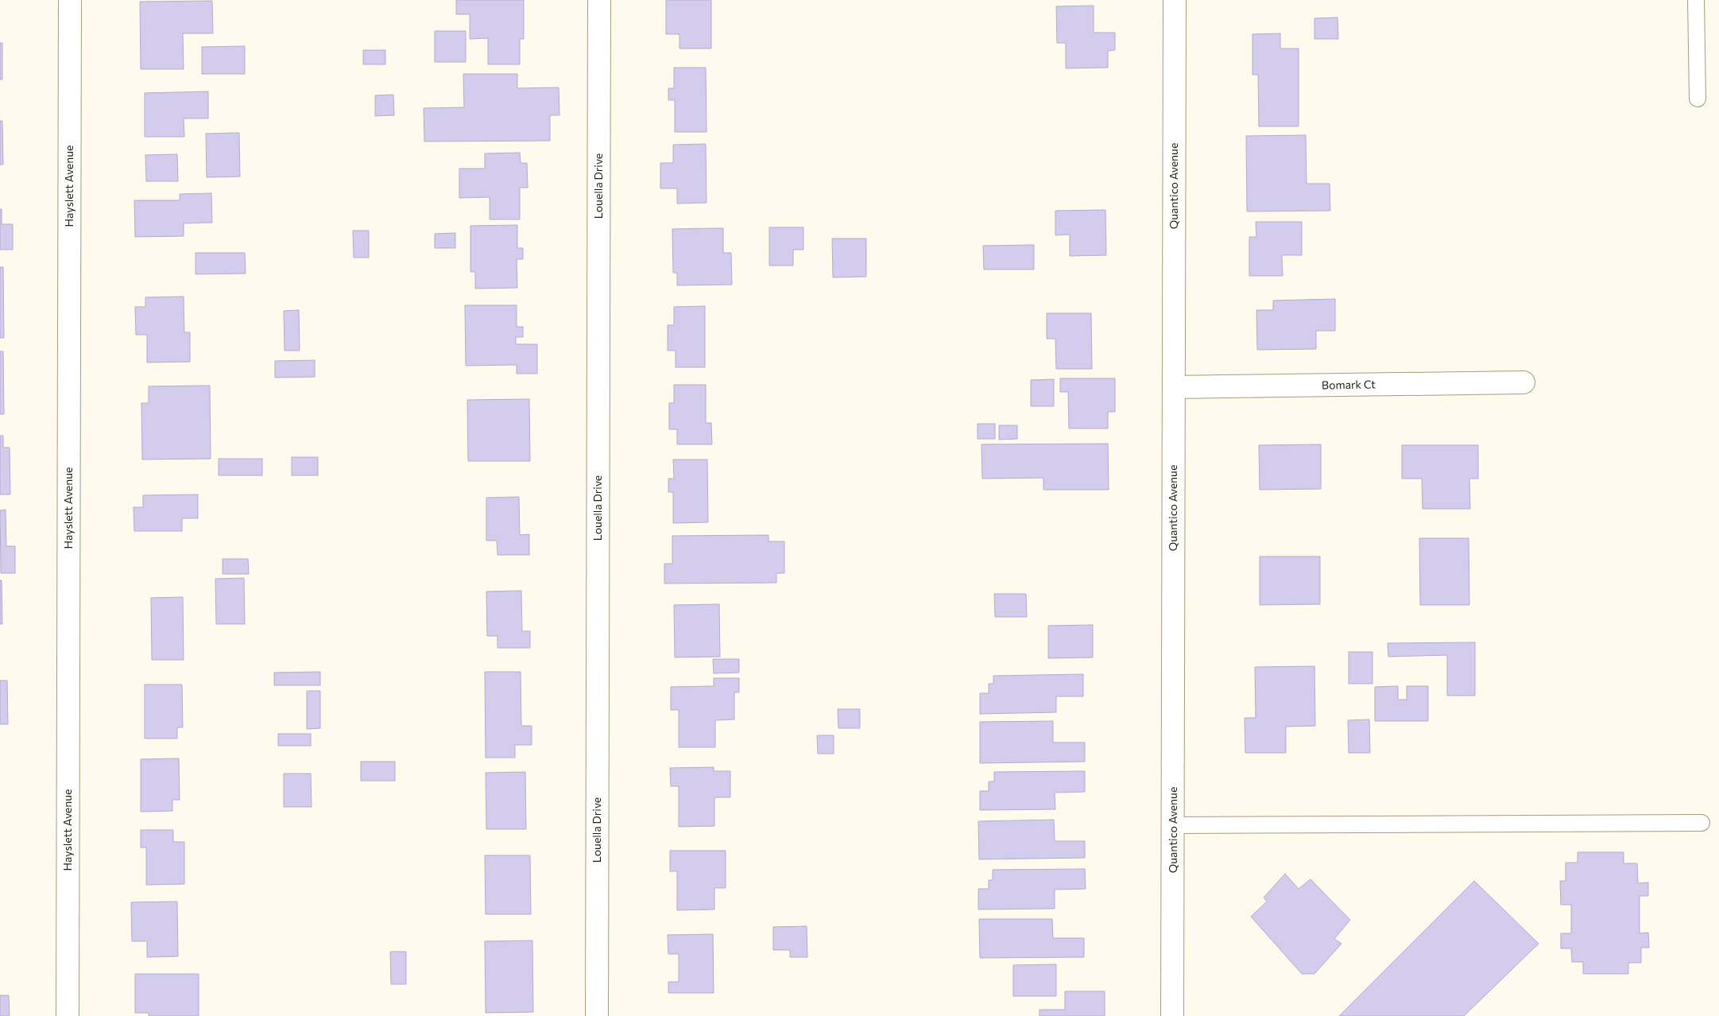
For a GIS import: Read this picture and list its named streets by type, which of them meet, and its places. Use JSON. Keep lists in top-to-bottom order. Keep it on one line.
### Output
{"streets":{"street":["Hayslett Avenue","Louella Drive","Quantico Avenue","Bomark Ct"]},"crossings":[["Quantico Avenue","Bomark Ct"]]}
